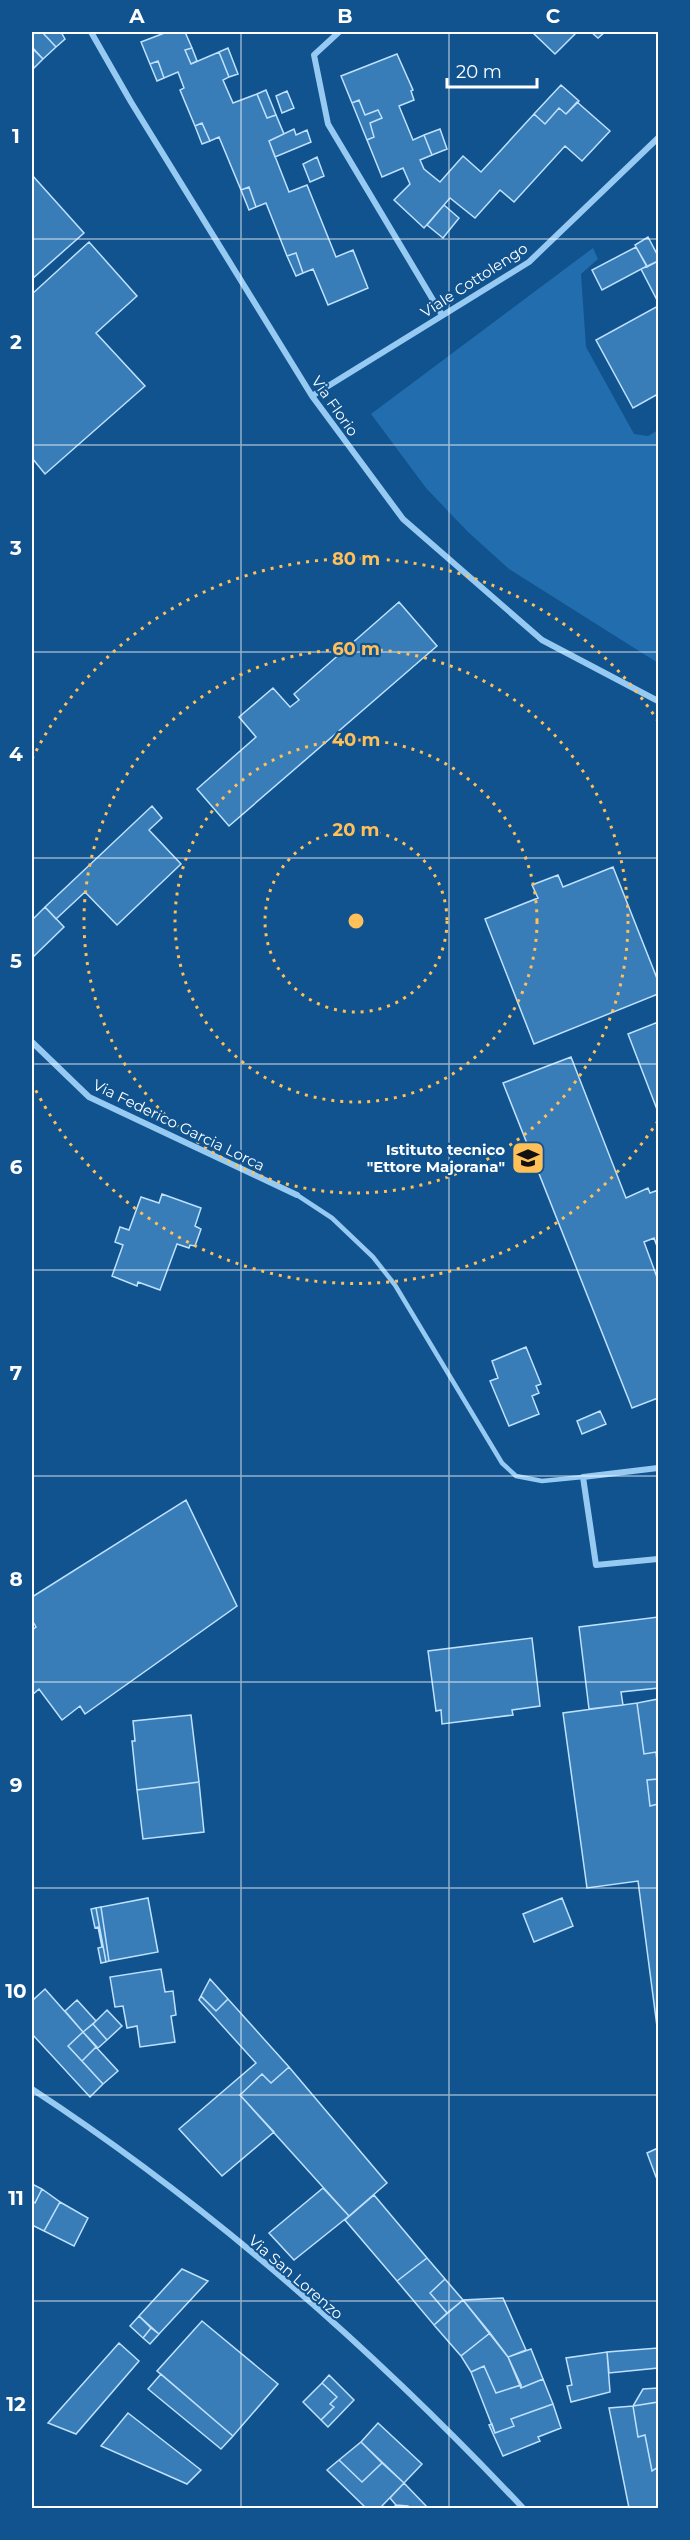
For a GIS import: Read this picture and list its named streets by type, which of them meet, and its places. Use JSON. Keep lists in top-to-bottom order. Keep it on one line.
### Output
{"streets":{"street":["Viale Cottolengo","Via Florio","Via Federico Garcia Lorca","Via San Lorenzo"]},"crossings":[["Viale Cottolengo","Via Florio"]],"places":{"school or university":["Istituto tecnico \"Ettore Majorana\""]},"scale_bar":"20 m","grid":{"columns":["A","B","C"],"rows":["1","2","3","4","5","6","7","8","9","10","11","12"]},"rings":["80 m","60 m","40 m","20 m"]}
